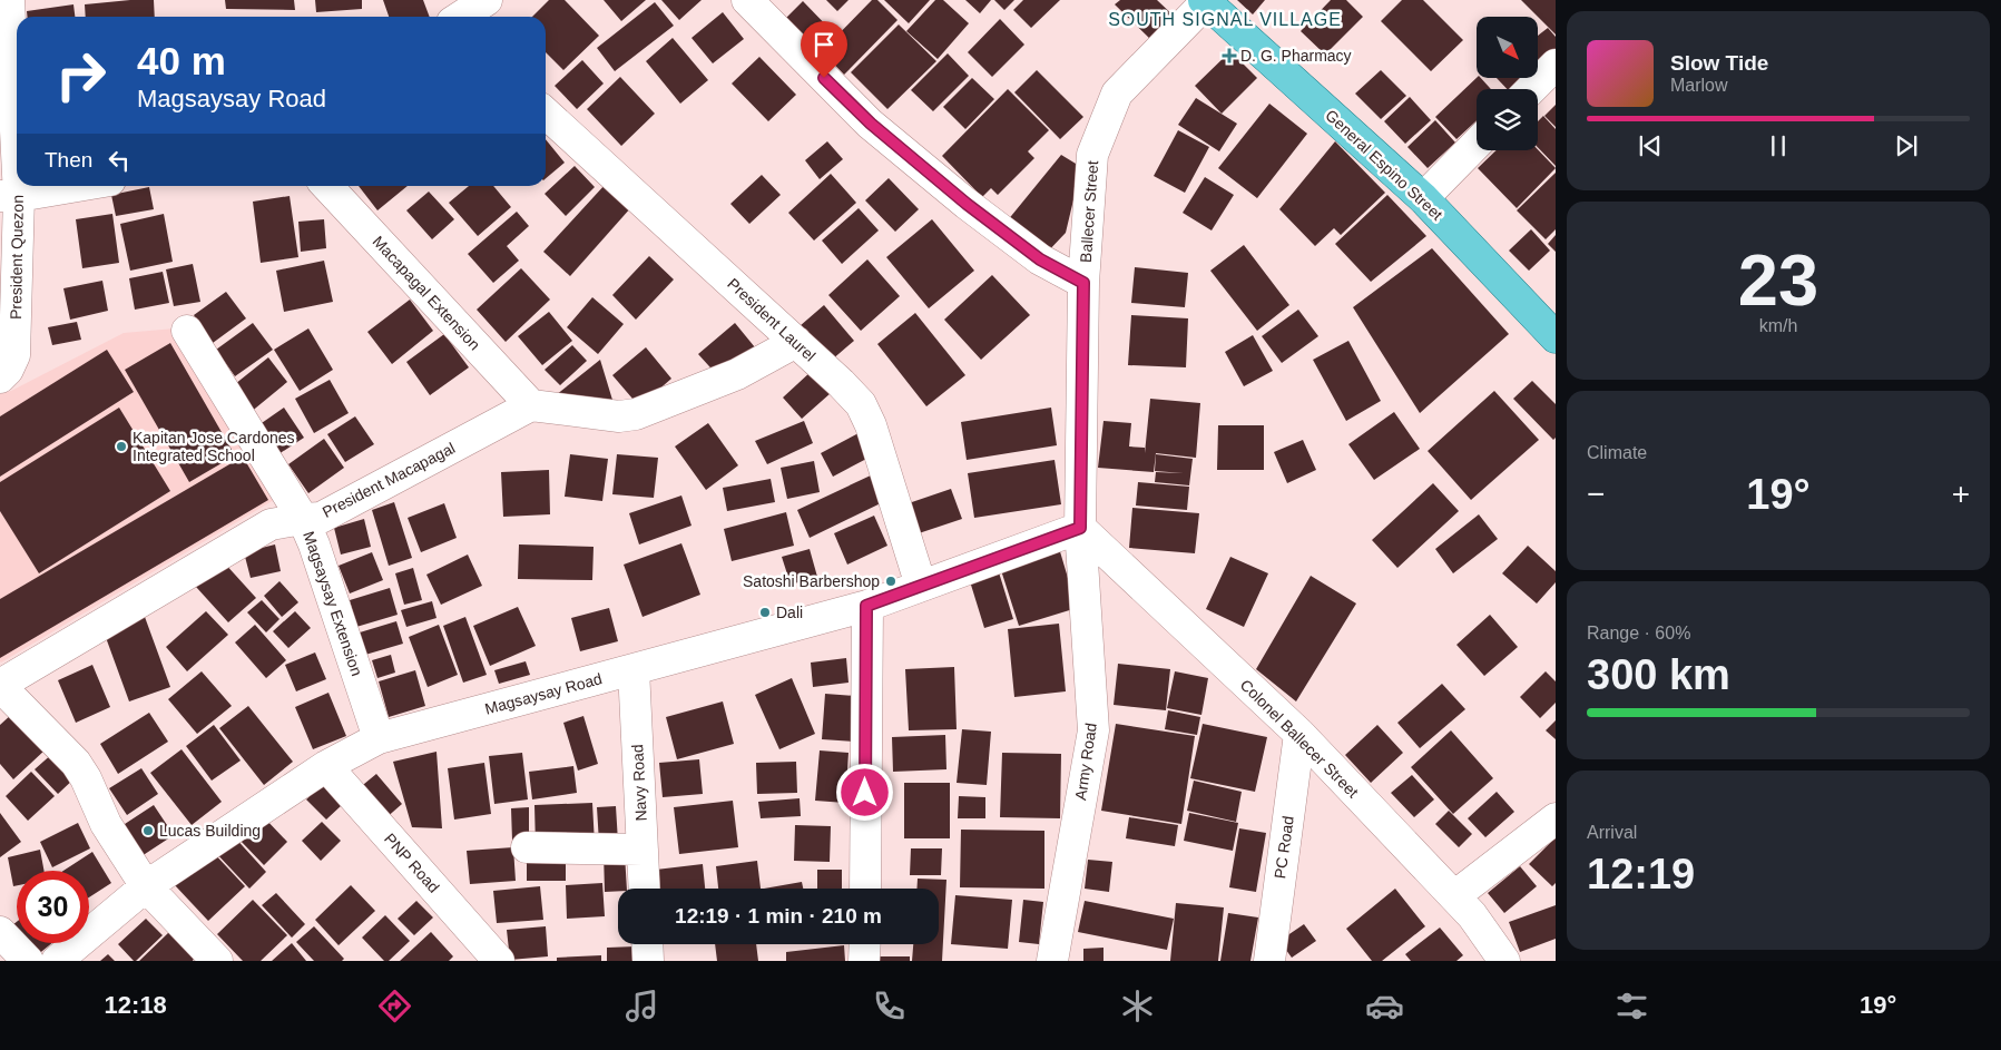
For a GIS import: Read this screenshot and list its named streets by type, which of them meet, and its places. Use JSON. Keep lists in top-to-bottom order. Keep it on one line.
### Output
{"streets":{"main road":["General Espino Street"],"street":["Ballecer Street","President Quezon","Macapagal Extension","President Laurel","President Macapagal","Magsaysay Extension","Magsaysay Road","Colonel Ballecer Street","Army Road","Navy Road","PC Road","PNP Road"]},"crossings":[["General Espino Street","Ballecer Street"],["Ballecer Street","Magsaysay Road"],["Ballecer Street","Colonel Ballecer Street"],["Ballecer Street","Army Road"],["Macapagal Extension","President Macapagal"],["President Laurel","Magsaysay Road"],["President Macapagal","Magsaysay Extension"],["Magsaysay Extension","Magsaysay Road"],["Magsaysay Road","Colonel Ballecer Street"],["Magsaysay Road","Army Road"],["Magsaysay Road","Navy Road"],["Magsaysay Road","PNP Road"],["Colonel Ballecer Street","Army Road"],["Colonel Ballecer Street","PC Road"]],"districts":["SOUTH SIGNAL VILLAGE"],"places":{"health":["D. G. Pharmacy"],"other":["Kapitan Jose Cardones Integrated School","Satoshi Barbershop","Dali","Lucas Building"]},"north":"bottom right","page":{"turn":["40 m","Magsaysay Road"],"song":["Slow Tide","Marlow"],"then":"Then","tile":[["23","km/h"],"Climate",["Range · 60%","300 km"],["Arrival","12:19"]],"heat":["−","19°","+"],"limit":"30","trip":"12:19 · 1 min · 210 m","tabs":["12:18","19°"]}}
